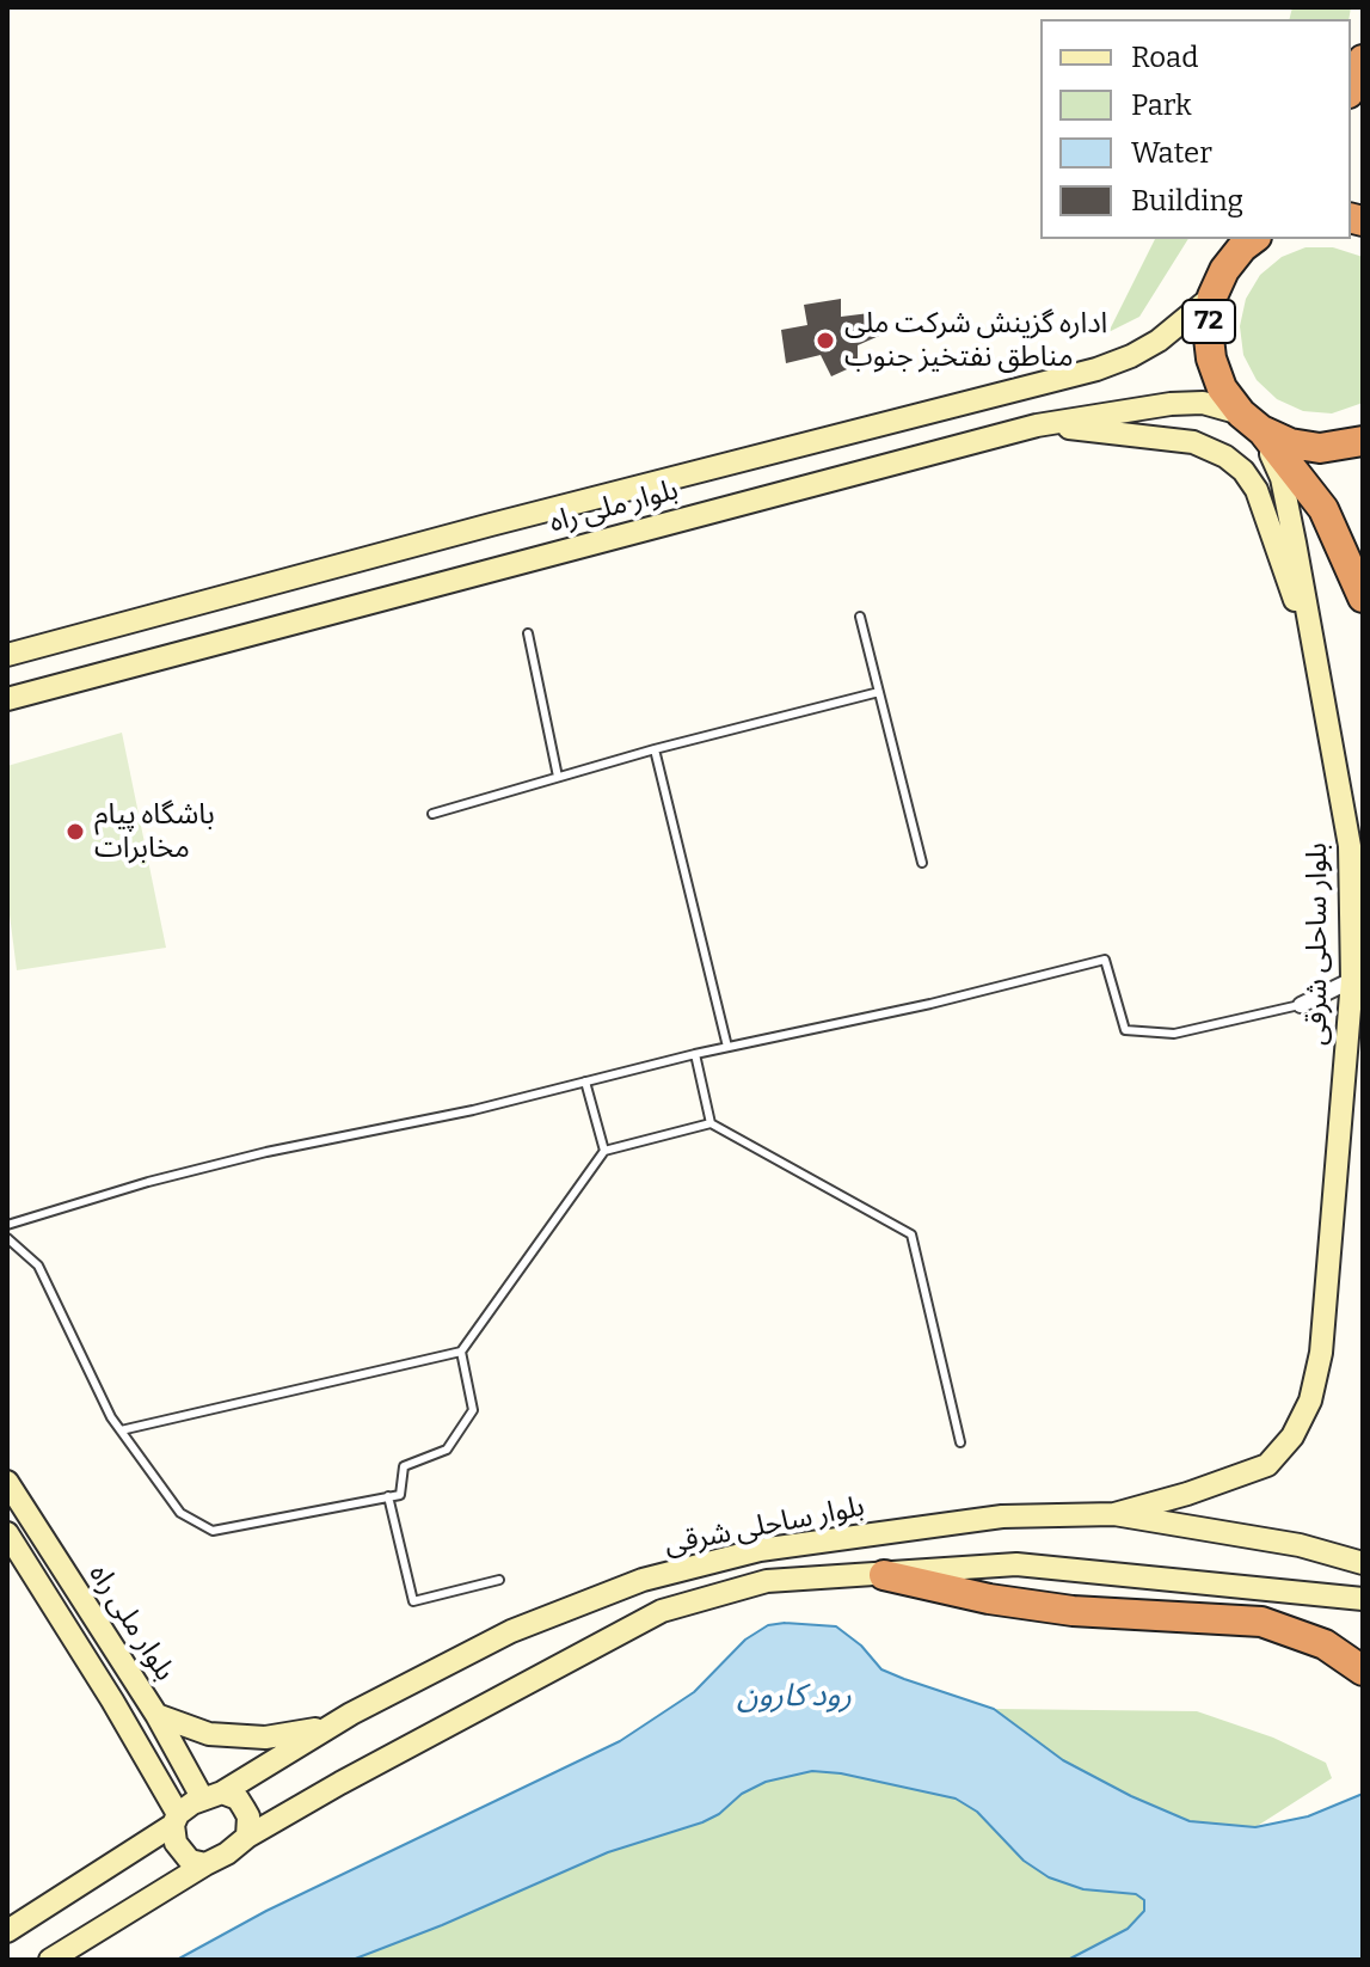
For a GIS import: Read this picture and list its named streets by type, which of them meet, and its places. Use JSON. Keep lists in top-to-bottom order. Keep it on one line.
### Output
{"streets":{"highway":["72"],"main road":["بلوار ملی راه","بلوار ساحلی شرقی"]},"crossings":[["72","بلوار ملی راه"],["72","بلوار ساحلی شرقی"],["بلوار ملی راه","بلوار ساحلی شرقی"]],"water":["رود کارون"],"places":["اداره گزینش شرکت ملی مناطق نفتخیز جنوب","باشگاه پیام مخابرات"],"legend":["Road","Park","Water","Building"]}
